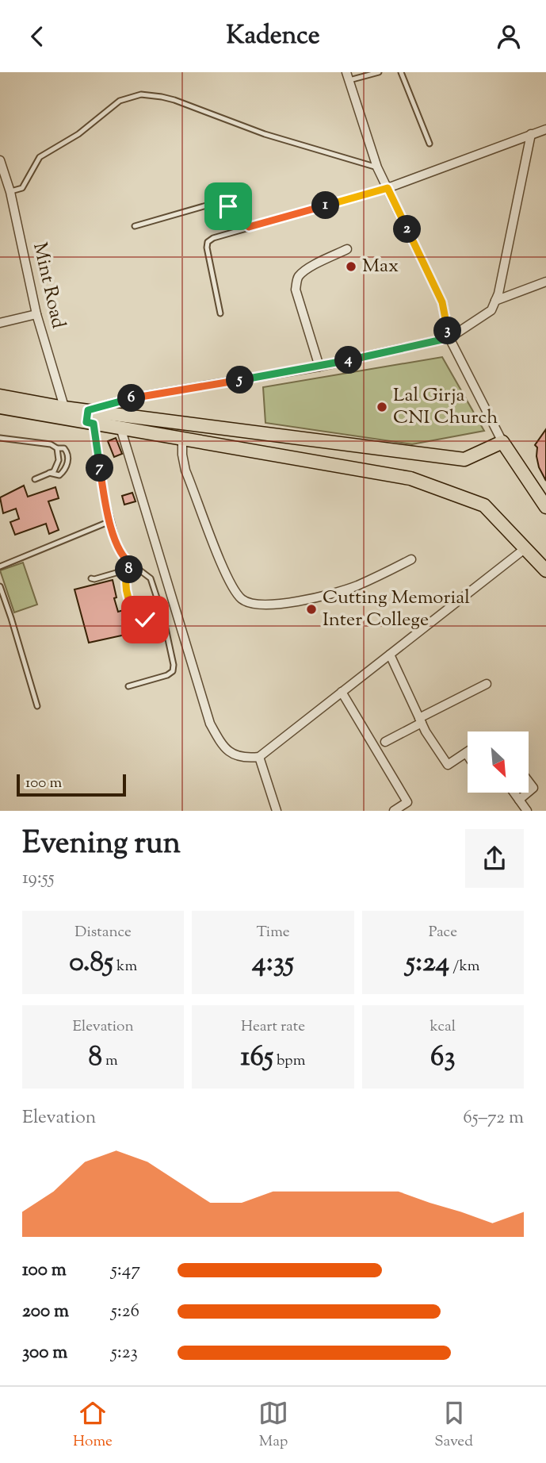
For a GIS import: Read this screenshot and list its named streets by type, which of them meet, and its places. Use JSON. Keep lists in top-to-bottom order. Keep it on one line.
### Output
{"streets":{"street":["Mint Road"]},"places":["Max","Lal Girja CNI Church","Cutting Memorial Inter College"],"scale_bar":"100 m","north":"bottom right","page":{"header":"Kadence","pins":["1","2","3","4","5","6","7","8"],"scale":"100 m","heading":["Evening run","19:55"],"stats":[["Distance","0.85 km"],["Time","4:35"],["Pace","5:24 /km"],["Elevation","8 m"],["Heart rate","165 bpm"],["kcal","63"]],"chart":["Elevation","65–72 m"],"list":[{"name":"100 m","note":"5:47"},{"name":"200 m","note":"5:26"},{"name":"300 m","note":"5:23"}],"tabs":["Home","Map","Saved"]}}
